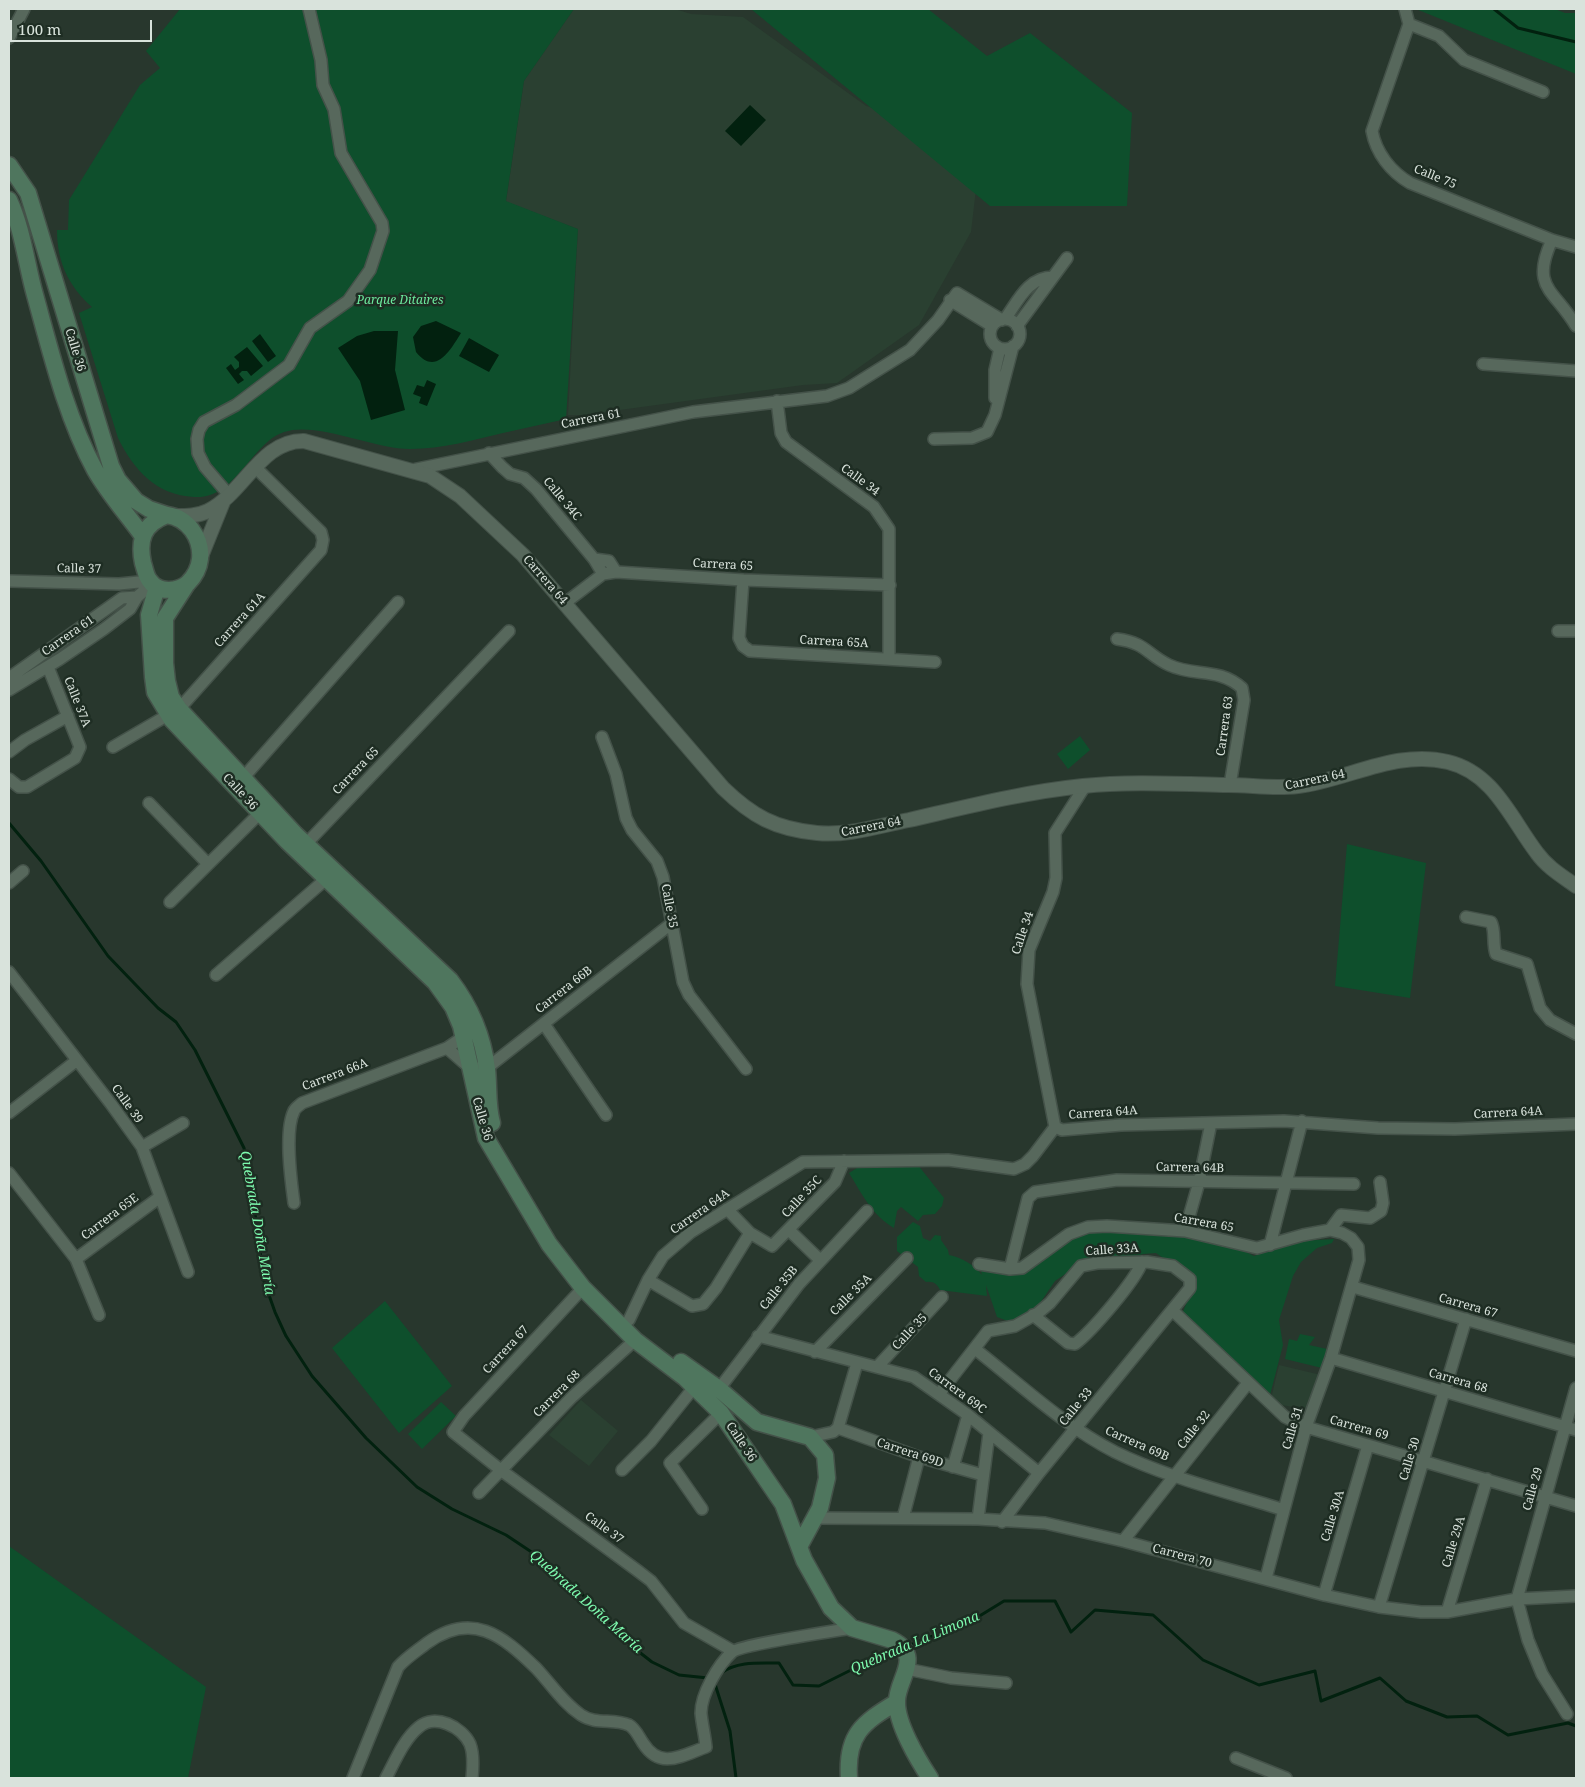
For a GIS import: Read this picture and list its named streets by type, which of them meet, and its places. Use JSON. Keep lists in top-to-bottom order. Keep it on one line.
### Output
{"streets":{"main road":["Calle 36"],"street":["Calle 75","Carrera 61","Calle 34","Calle 34C","Carrera 65","Calle 37","Carrera 64","Carrera 61A","Carrera 65A","Calle 37A","Carrera 63","Calle 35","Carrera 66B","Carrera 66A","Calle 39","Carrera 64A","Carrera 64B","Calle 35C","Carrera 65E","Calle 33A","Calle 35B","Calle 35A","Carrera 67","Carrera 68","Carrera 69C","Calle 33","Calle 31","Carrera 69","Calle 32","Carrera 69B","Carrera 69D","Calle 30","Calle 29","Calle 30A","Calle 29A","Carrera 70"]},"crossings":[["Calle 36","Carrera 61"],["Calle 36","Carrera 65"],["Calle 36","Calle 37"],["Calle 36","Carrera 64"],["Calle 36","Carrera 61A"],["Calle 36","Carrera 66B"],["Calle 36","Carrera 66A"],["Calle 36","Carrera 64A"],["Calle 36","Calle 35B"],["Calle 36","Carrera 67"],["Calle 36","Carrera 68"],["Carrera 61","Calle 34"],["Carrera 61","Calle 34C"],["Carrera 61","Calle 37"],["Carrera 61","Carrera 64"],["Carrera 61","Calle 37A"],["Calle 34","Carrera 65"],["Calle 34","Carrera 64"],["Calle 34","Carrera 65A"],["Calle 34","Carrera 64A"],["Calle 34C","Carrera 65"],["Carrera 65","Carrera 64"],["Carrera 65","Carrera 65A"],["Carrera 65","Carrera 64B"],["Calle 37","Carrera 64"],["Calle 37","Carrera 67"],["Calle 37","Carrera 68"],["Carrera 64","Carrera 61A"],["Carrera 64","Carrera 63"],["Calle 35","Carrera 66B"],["Calle 35","Carrera 69C"],["Calle 39","Carrera 65E"],["Carrera 64A","Calle 35C"],["Calle 33A","Calle 33"],["Calle 33A","Carrera 69"],["Calle 33A","Carrera 69B"],["Calle 35B","Carrera 69C"],["Calle 35A","Carrera 69C"],["Carrera 67","Calle 31"],["Carrera 67","Calle 30"],["Carrera 68","Calle 31"],["Carrera 68","Calle 30"],["Carrera 68","Calle 29"],["Carrera 69C","Calle 33"],["Calle 33","Carrera 69"],["Calle 33","Carrera 69B"],["Calle 33","Carrera 70"],["Calle 31","Carrera 69"],["Calle 31","Carrera 69B"],["Calle 31","Carrera 70"],["Carrera 69","Calle 32"],["Carrera 69","Calle 30"],["Carrera 69","Calle 29"],["Carrera 69","Calle 30A"],["Carrera 69","Calle 29A"],["Calle 32","Carrera 69B"],["Calle 32","Carrera 70"],["Calle 30","Carrera 70"],["Calle 29","Carrera 70"],["Calle 30A","Carrera 70"],["Calle 29A","Carrera 70"]],"water":["Quebrada Doña María","Quebrada La Limona"],"parks":["Parque Ditaires"],"scale_bar":"100 m"}
